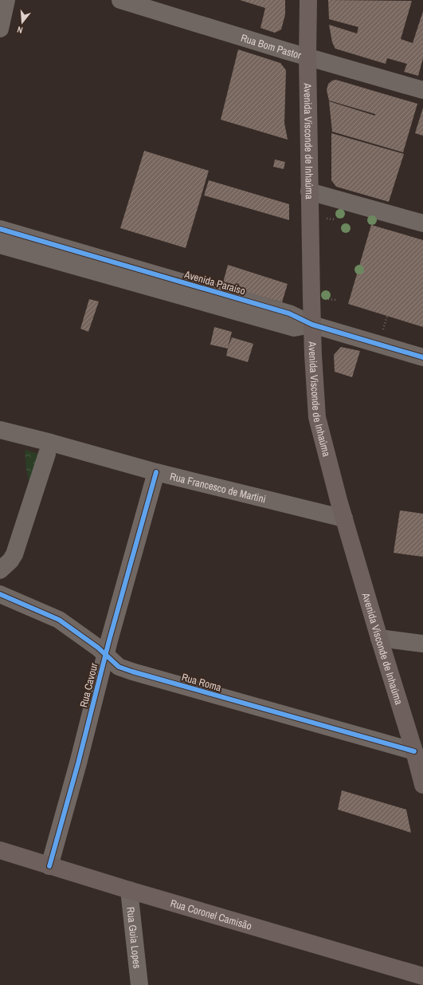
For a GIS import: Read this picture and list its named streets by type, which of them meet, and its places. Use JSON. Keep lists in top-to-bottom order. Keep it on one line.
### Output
{"streets":{"main road":["Avenida Visconde de Inhaúma","Rua Coronel Camisão"],"street":["Rua Bom Pastor","Avenida Paraíso","Rua Francesco de Martini","Rua Roma","Rua Cavour","Rua Guia Lopes"]},"crossings":[["Rua Bom Pastor","Avenida Visconde de Inhaúma"],["Avenida Visconde de Inhaúma","Avenida Paraíso"],["Avenida Visconde de Inhaúma","Rua Francesco de Martini"],["Avenida Visconde de Inhaúma","Rua Roma"],["Rua Francesco de Martini","Rua Cavour"],["Rua Roma","Rua Cavour"],["Rua Cavour","Rua Coronel Camisão"],["Rua Coronel Camisão","Rua Guia Lopes"]],"north":"bottom"}
